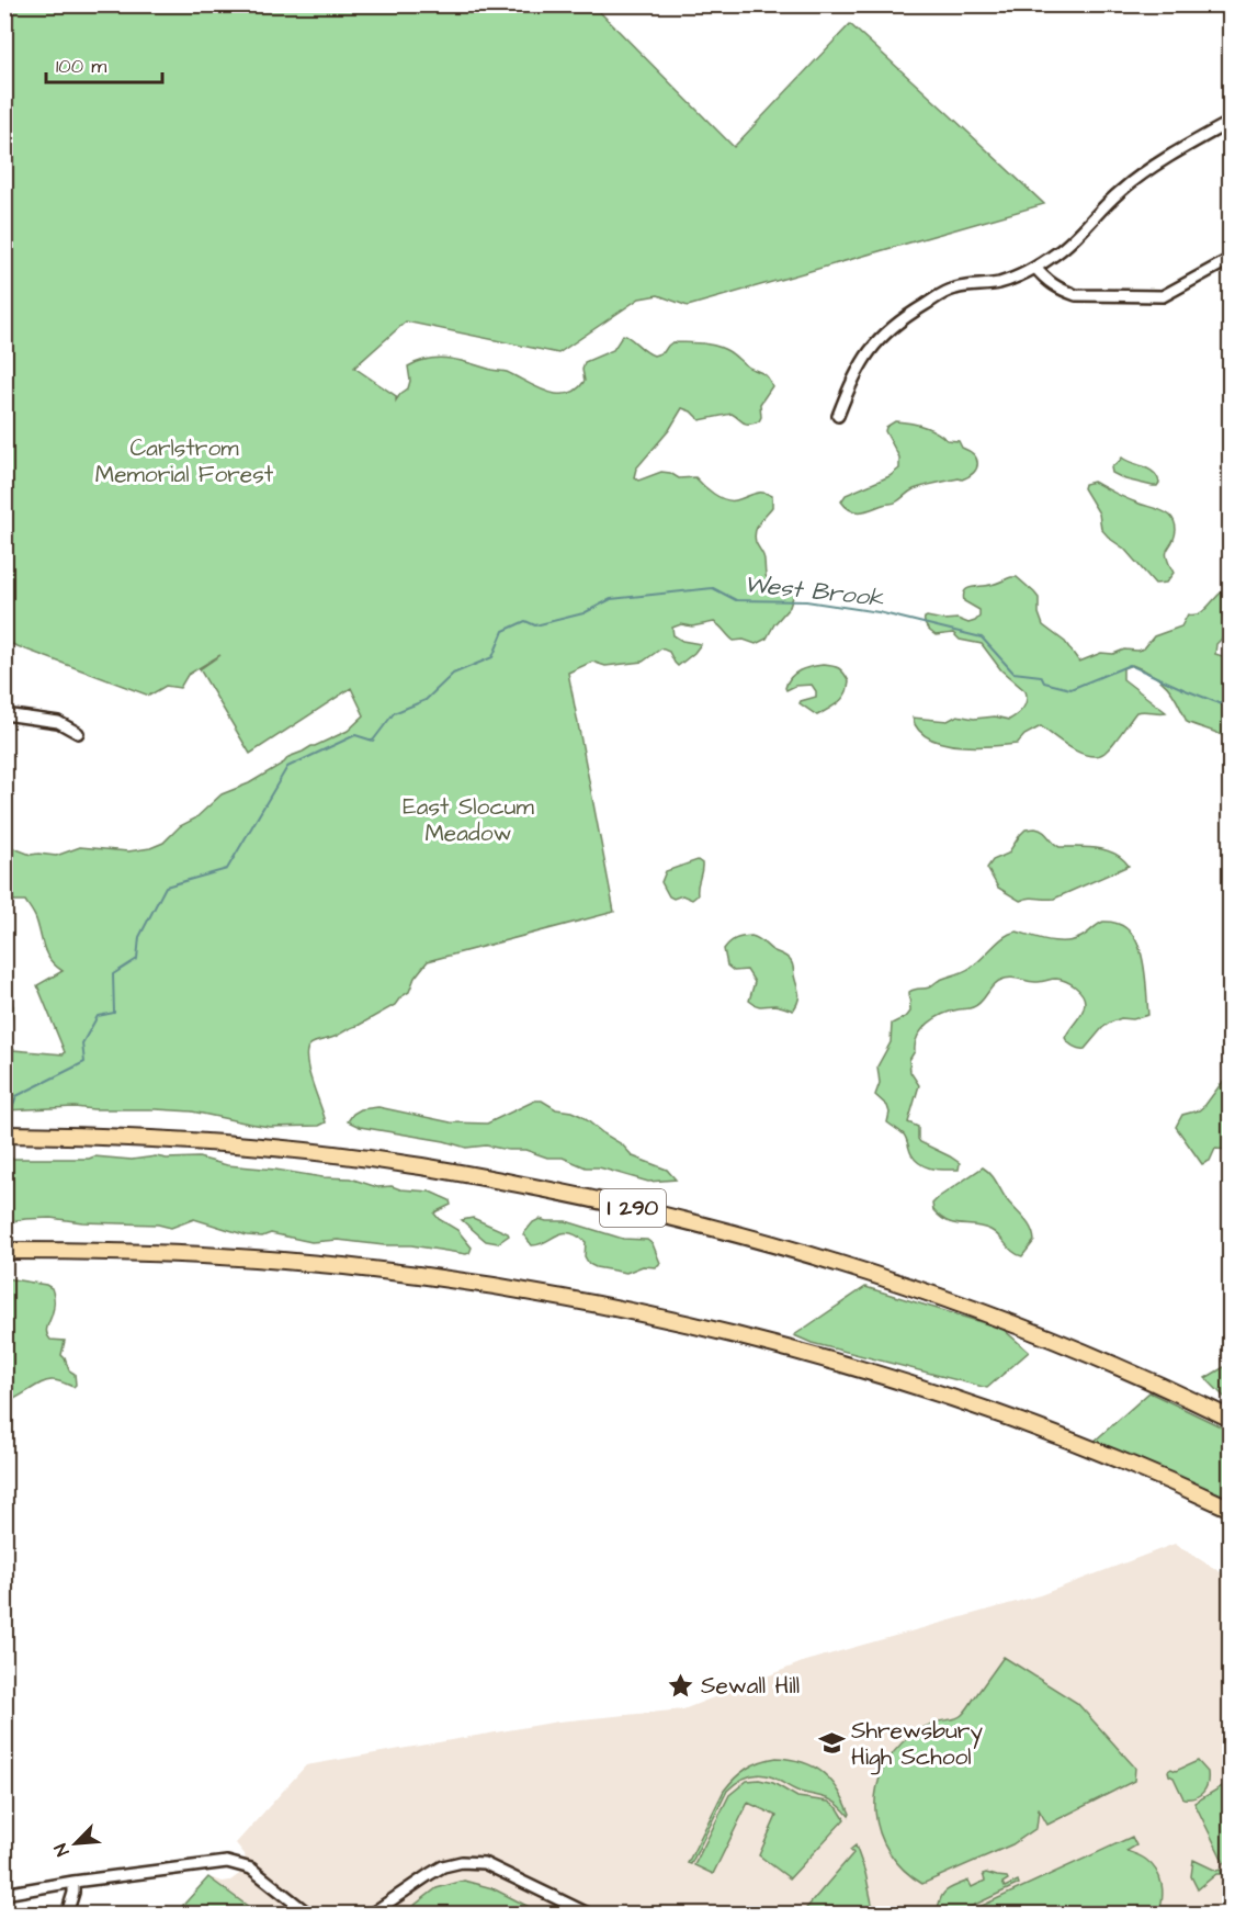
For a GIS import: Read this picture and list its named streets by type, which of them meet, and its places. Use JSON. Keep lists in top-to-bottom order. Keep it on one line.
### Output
{"streets":{"highway":["I 290"]},"water":["West Brook"],"parks":["Carlstrom Memorial Forest","East Slocum Meadow"],"places":{"place":["Sewall Hill"],"school or university":["Shrewsbury High School"]},"scale_bar":"100 m","north":"bottom left"}
